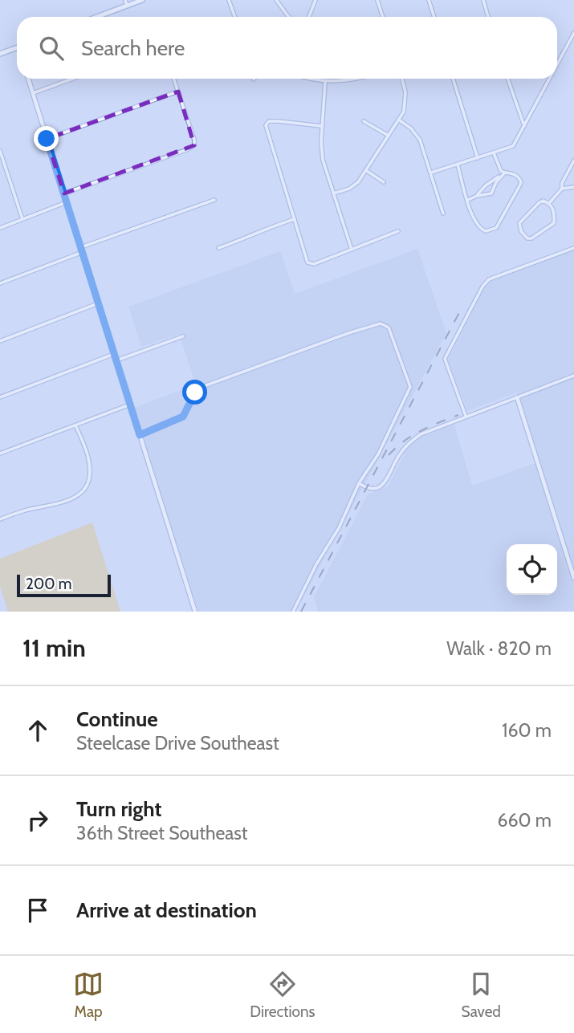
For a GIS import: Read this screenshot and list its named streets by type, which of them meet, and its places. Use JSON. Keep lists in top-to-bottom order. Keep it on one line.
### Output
{"scale_bar":"200 m","page":{"search":"Search here","scale":"200 m","heading":["11 min","Walk · 820 m"],"list":[["Continue","Steelcase Drive Southeast","160 m"],["Turn right","36th Street Southeast","660 m"],"Arrive at destination"],"nav":["Map","Directions","Saved"]}}
